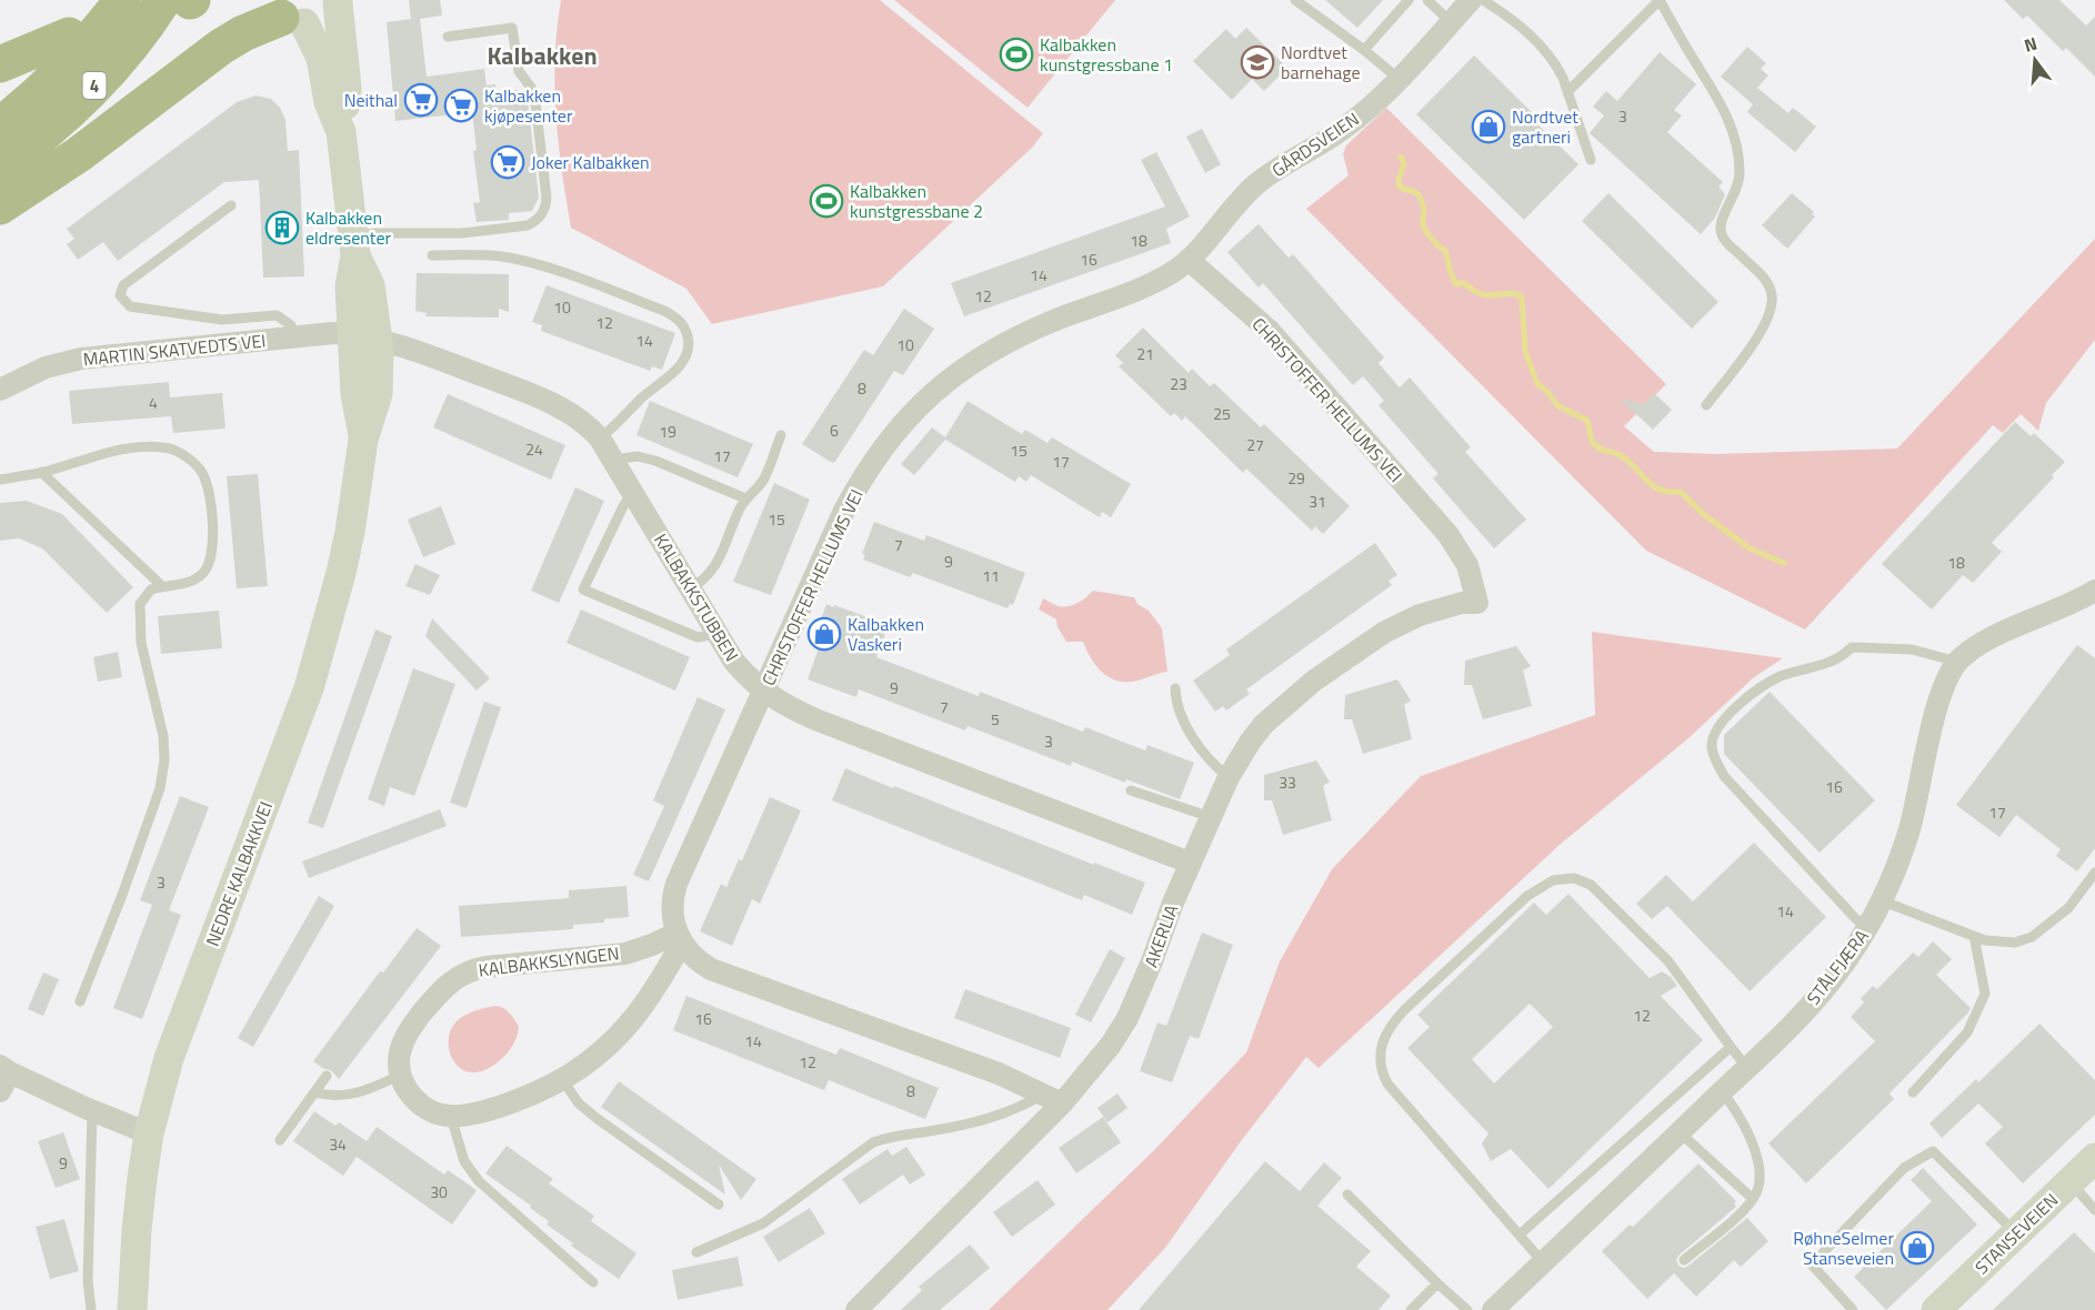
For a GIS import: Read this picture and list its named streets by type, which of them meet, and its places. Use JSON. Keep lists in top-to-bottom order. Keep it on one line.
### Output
{"streets":{"highway":["4"],"main road":["NEDRE KALBAKKVEI","STANSEVEIEN"],"street":["GÅRDSVEIEN","MARTIN SKATVEDTS VEI","CHRISTOFFER HELLUMS VEI","KALBAKKSTUBBEN","AKERLIA","KALBAKKSLYNGEN","STÅLFJÆRA"]},"crossings":[["GÅRDSVEIEN","CHRISTOFFER HELLUMS VEI"],["MARTIN SKATVEDTS VEI","KALBAKKSTUBBEN"],["MARTIN SKATVEDTS VEI","NEDRE KALBAKKVEI"],["CHRISTOFFER HELLUMS VEI","KALBAKKSTUBBEN"],["CHRISTOFFER HELLUMS VEI","AKERLIA"],["CHRISTOFFER HELLUMS VEI","KALBAKKSLYNGEN"],["KALBAKKSTUBBEN","NEDRE KALBAKKVEI"],["KALBAKKSTUBBEN","AKERLIA"]],"districts":["Kalbakken"],"places":{"sports":["Kalbakken kunstgressbane 1","Kalbakken kunstgressbane 2"],"school or university":["Nordtvet barnehage"],"supermarket":["Neithal","Kalbakken kjøpesenter","Joker Kalbakken"],"shop":["Nordtvet gartneri","Kalbakken Vaskeri","RøhneSelmer Stanseveien"],"building":["Kalbakken eldresenter"]},"house_numbers":["3","18","16","14","12","10","12","14","10","21","23","8","4","25","6","19","27","24","15","17","17","29","31","15","7","9","18","11","9","7","5","3","33","16","17","3","14","12","16","14","12","8","34","9","30"],"north":"top"}
